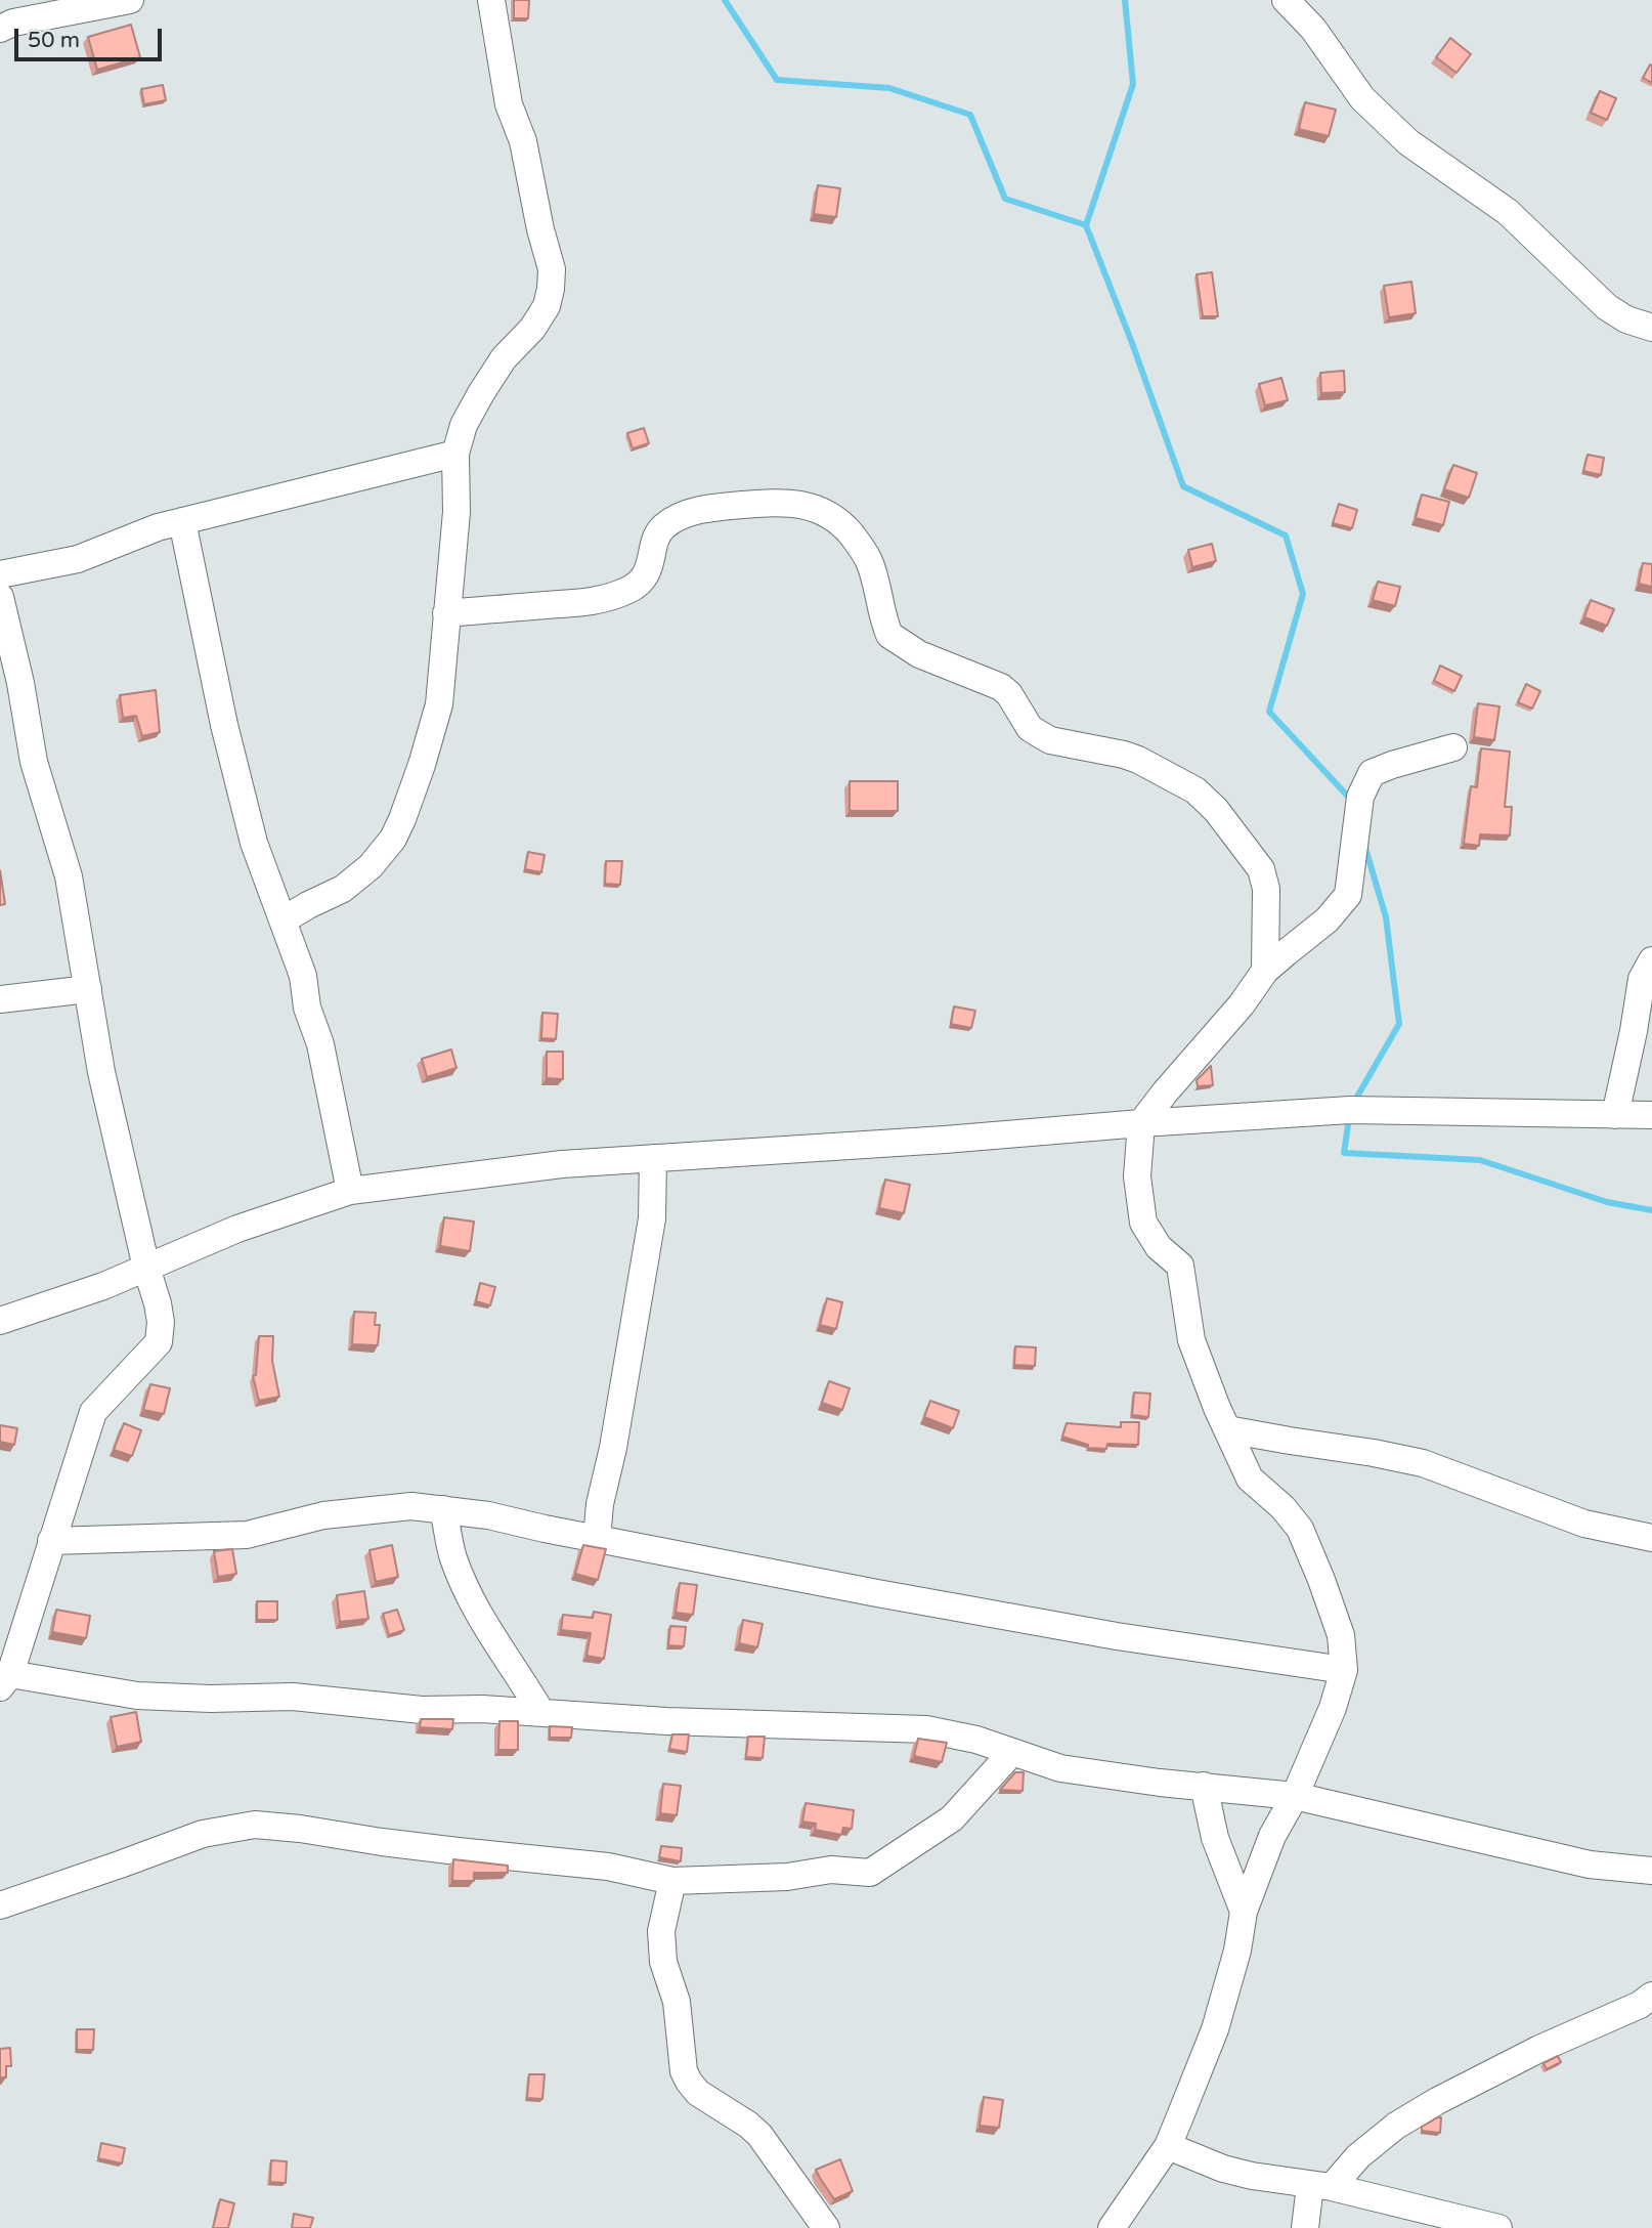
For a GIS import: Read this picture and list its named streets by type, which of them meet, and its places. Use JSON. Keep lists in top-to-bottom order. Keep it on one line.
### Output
{"scale_bar":"50 m"}
